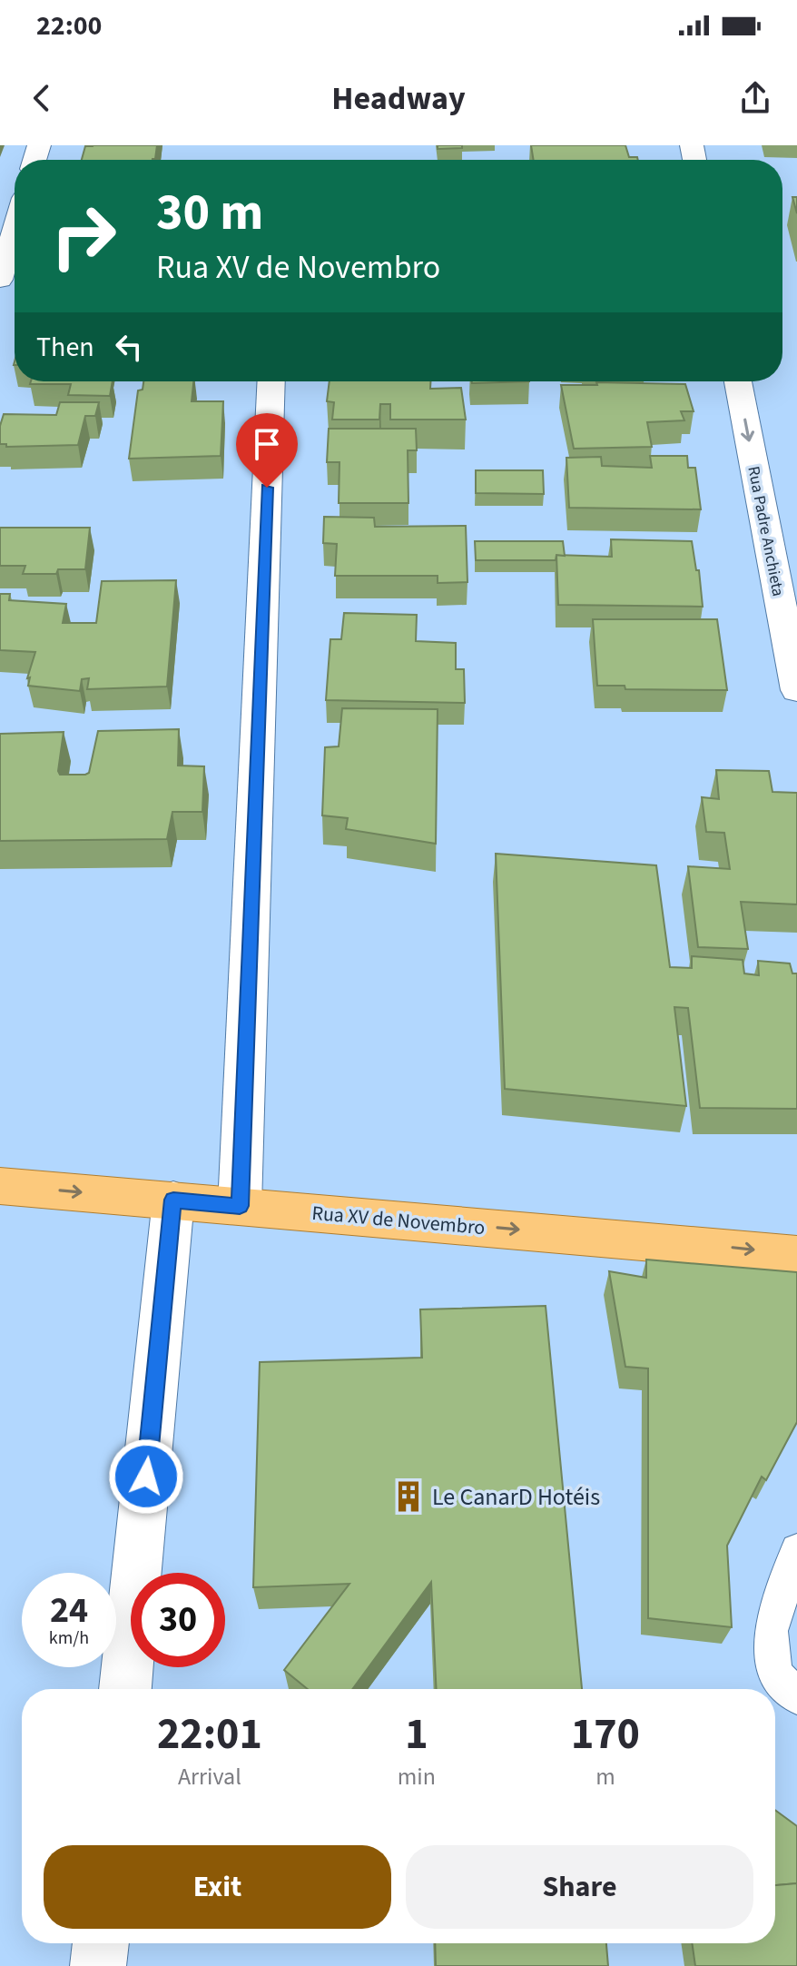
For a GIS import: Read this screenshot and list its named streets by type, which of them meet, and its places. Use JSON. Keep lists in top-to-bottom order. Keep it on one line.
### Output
{"streets":{"main road":["Rua XV de Novembro"],"street":["Rua Padre Anchieta"]},"one_way":["Rua Padre Anchieta","Rua XV de Novembro"],"places":{"building":["Le CanarD Hotéis"]},"page":{"status":"22:00","header":"Headway","turn":["30 m","Rua XV de Novembro"],"then":"Then","speed":"24 km/h","limit":"30","eta":["22:01","Arrival","1","min","170","m"],"buttons":["Exit","Share"]}}
